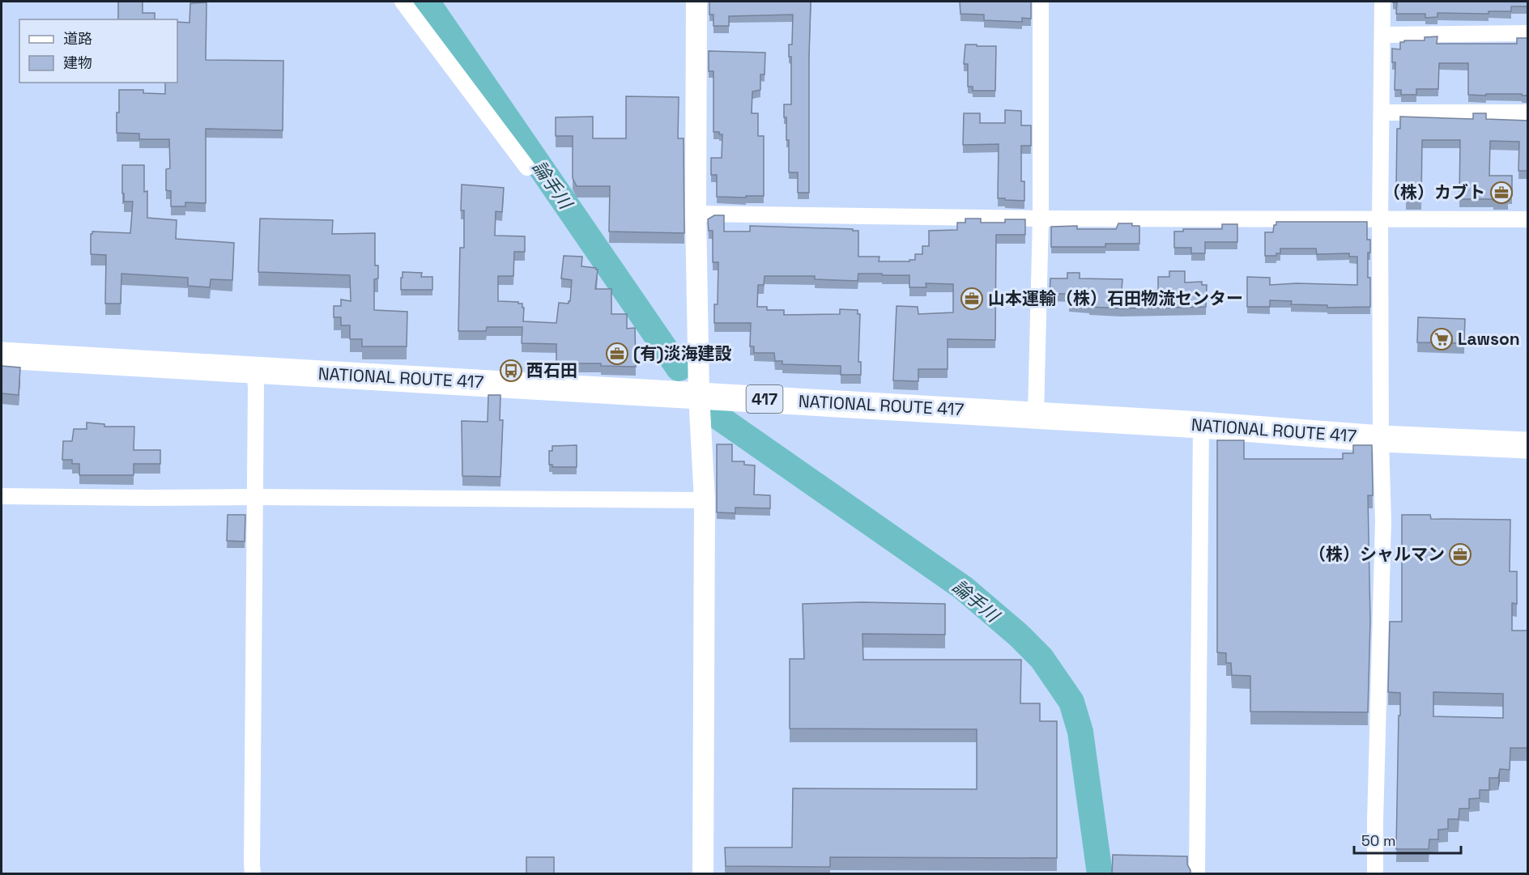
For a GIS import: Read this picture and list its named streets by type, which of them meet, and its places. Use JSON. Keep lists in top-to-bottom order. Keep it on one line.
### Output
{"streets":{"highway":["NATIONAL ROUTE 417","417"]},"water":["論手川"],"places":{"office":["（株）カブト","山本運輸（株）石田物流センター","(有)淡海建設","（株）シャルマン"],"supermarket":["Lawson"],"bus stop":["西石田"]},"legend":["道路","建物"],"scale_bar":"50 m"}
